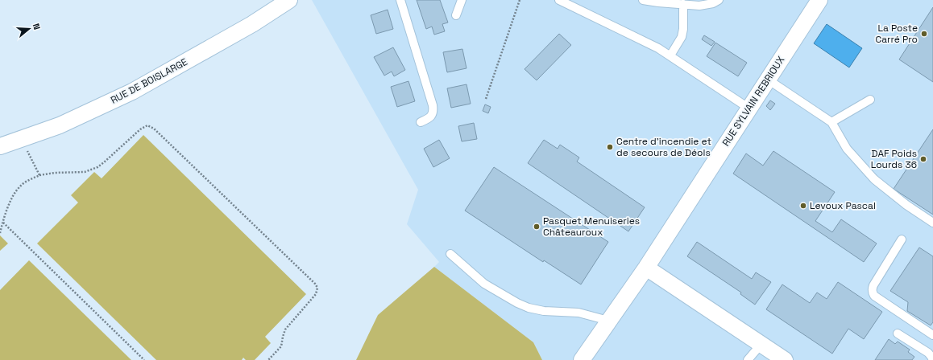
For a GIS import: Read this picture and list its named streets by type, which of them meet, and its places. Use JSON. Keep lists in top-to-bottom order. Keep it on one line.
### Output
{"streets":{"street":["RUE DE BOISLARGE","RUE SYLVAIN REBRIOUX"]},"places":["La Poste Carré Pro","Centre d'incendie et de secours de Déols","DAF Poids Lourds 36","Levoux Pascal","Pasquet Menuiseries Châteauroux"],"north":"right"}
